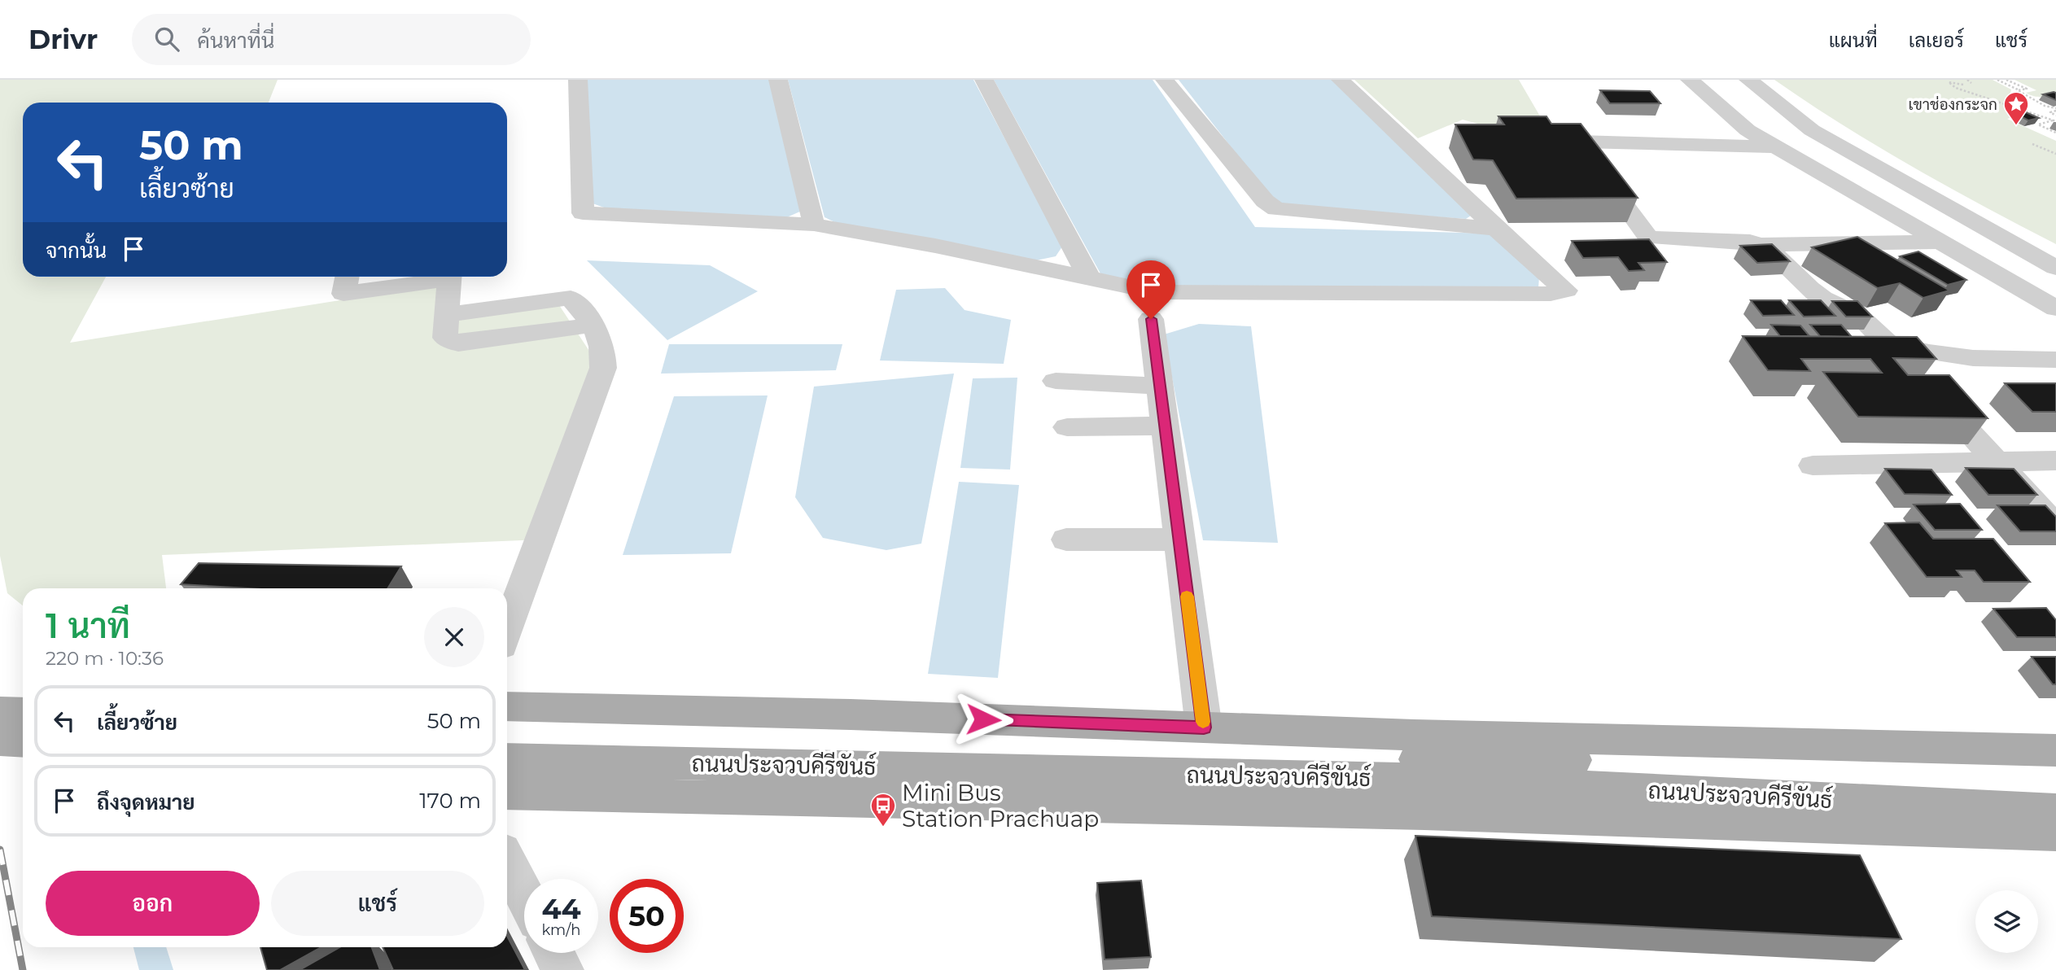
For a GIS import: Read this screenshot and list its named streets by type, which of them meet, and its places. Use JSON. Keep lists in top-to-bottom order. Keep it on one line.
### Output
{"streets":{"main road":["ถนนประจวบคีรีขันธ์"]},"places":{"place":["เขาช่องกระจก"],"bus stop":["Mini Bus Station Prachuap"]},"page":{"header":"Drivr","search":"ค้นหาที่นี่","nav":["แผนที่","เลเยอร์","แชร์"],"turn":["50 m","เลี้ยวซ้าย"],"then":"จากนั้น","heading":["1 นาที","220 m · 10:36"],"list":[{"name":"เลี้ยวซ้าย","value":"50 m"},{"name":"ถึงจุดหมาย","value":"170 m"}],"buttons":["ออก","แชร์"],"speed":"44 km/h","limit":"50"}}
